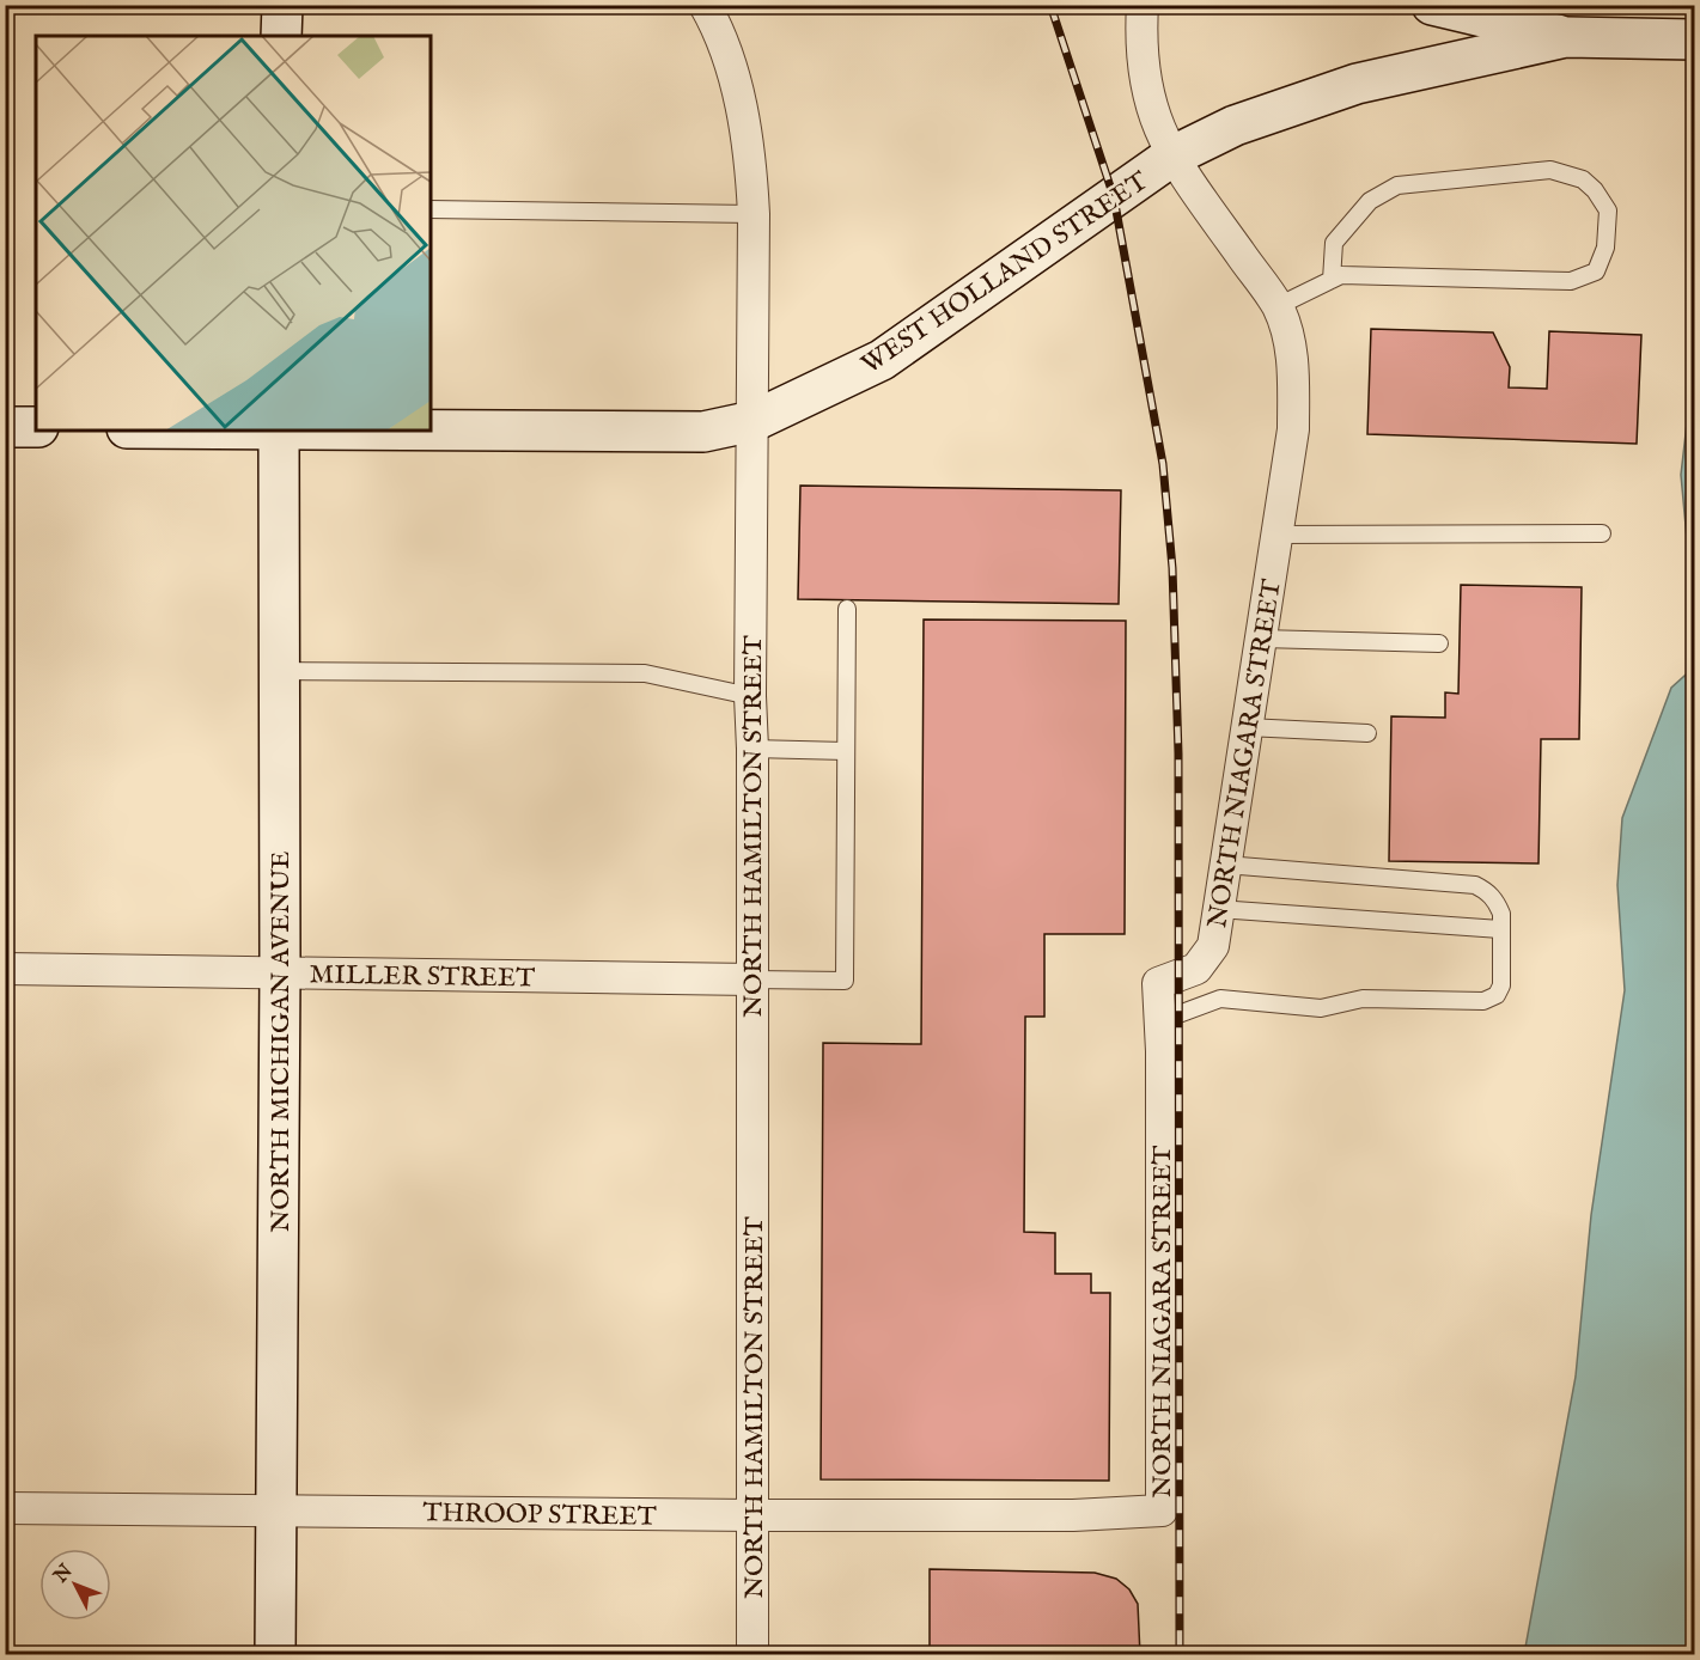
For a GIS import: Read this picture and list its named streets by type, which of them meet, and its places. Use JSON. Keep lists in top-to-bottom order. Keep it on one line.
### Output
{"streets":{"main road":["WEST HOLLAND STREET","NORTH MICHIGAN AVENUE"],"street":["NORTH NIAGARA STREET","NORTH HAMILTON STREET","MILLER STREET","THROOP STREET"]},"crossings":[["WEST HOLLAND STREET","NORTH NIAGARA STREET"],["WEST HOLLAND STREET","NORTH HAMILTON STREET"],["NORTH NIAGARA STREET","THROOP STREET"],["NORTH HAMILTON STREET","MILLER STREET"],["NORTH HAMILTON STREET","THROOP STREET"],["MILLER STREET","NORTH MICHIGAN AVENUE"],["NORTH MICHIGAN AVENUE","THROOP STREET"]],"north":"top left"}
